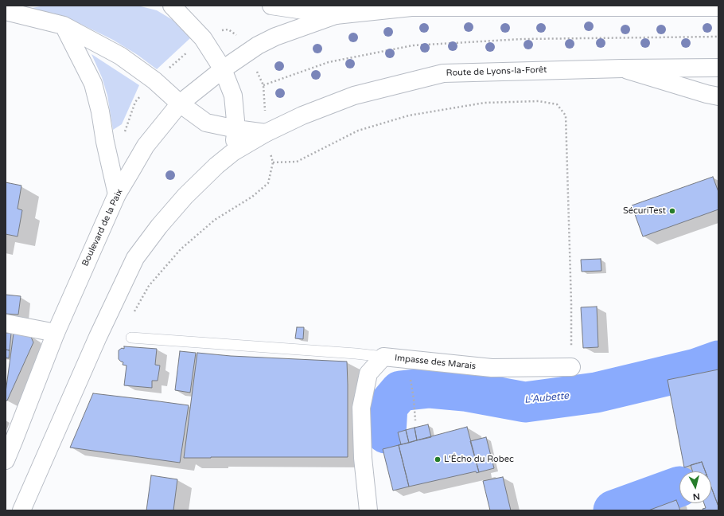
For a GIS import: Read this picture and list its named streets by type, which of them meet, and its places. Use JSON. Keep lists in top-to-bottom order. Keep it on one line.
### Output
{"streets":{"main road":["Route de Lyons-la-Forêt","Boulevard de la Paix","Impasse des Marais"]},"water":["L'Aubette"],"places":["SécuriTest","L'Écho du Robec"],"north":"bottom"}
